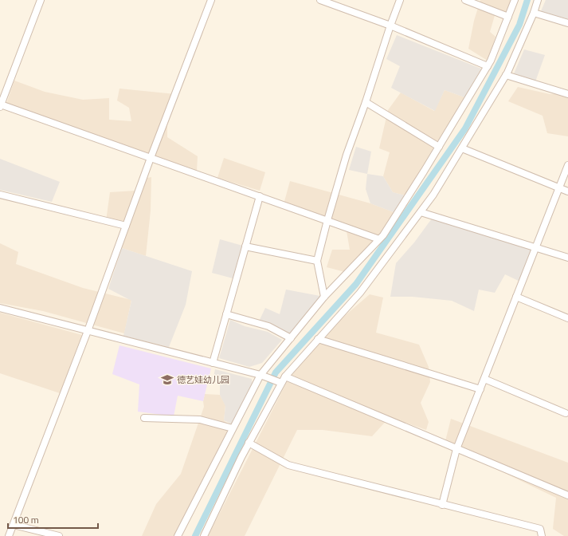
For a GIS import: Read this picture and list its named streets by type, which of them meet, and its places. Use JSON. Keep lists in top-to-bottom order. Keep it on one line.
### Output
{"places":{"school or university":["德艺娃幼儿园"]},"scale_bar":"100 m"}
